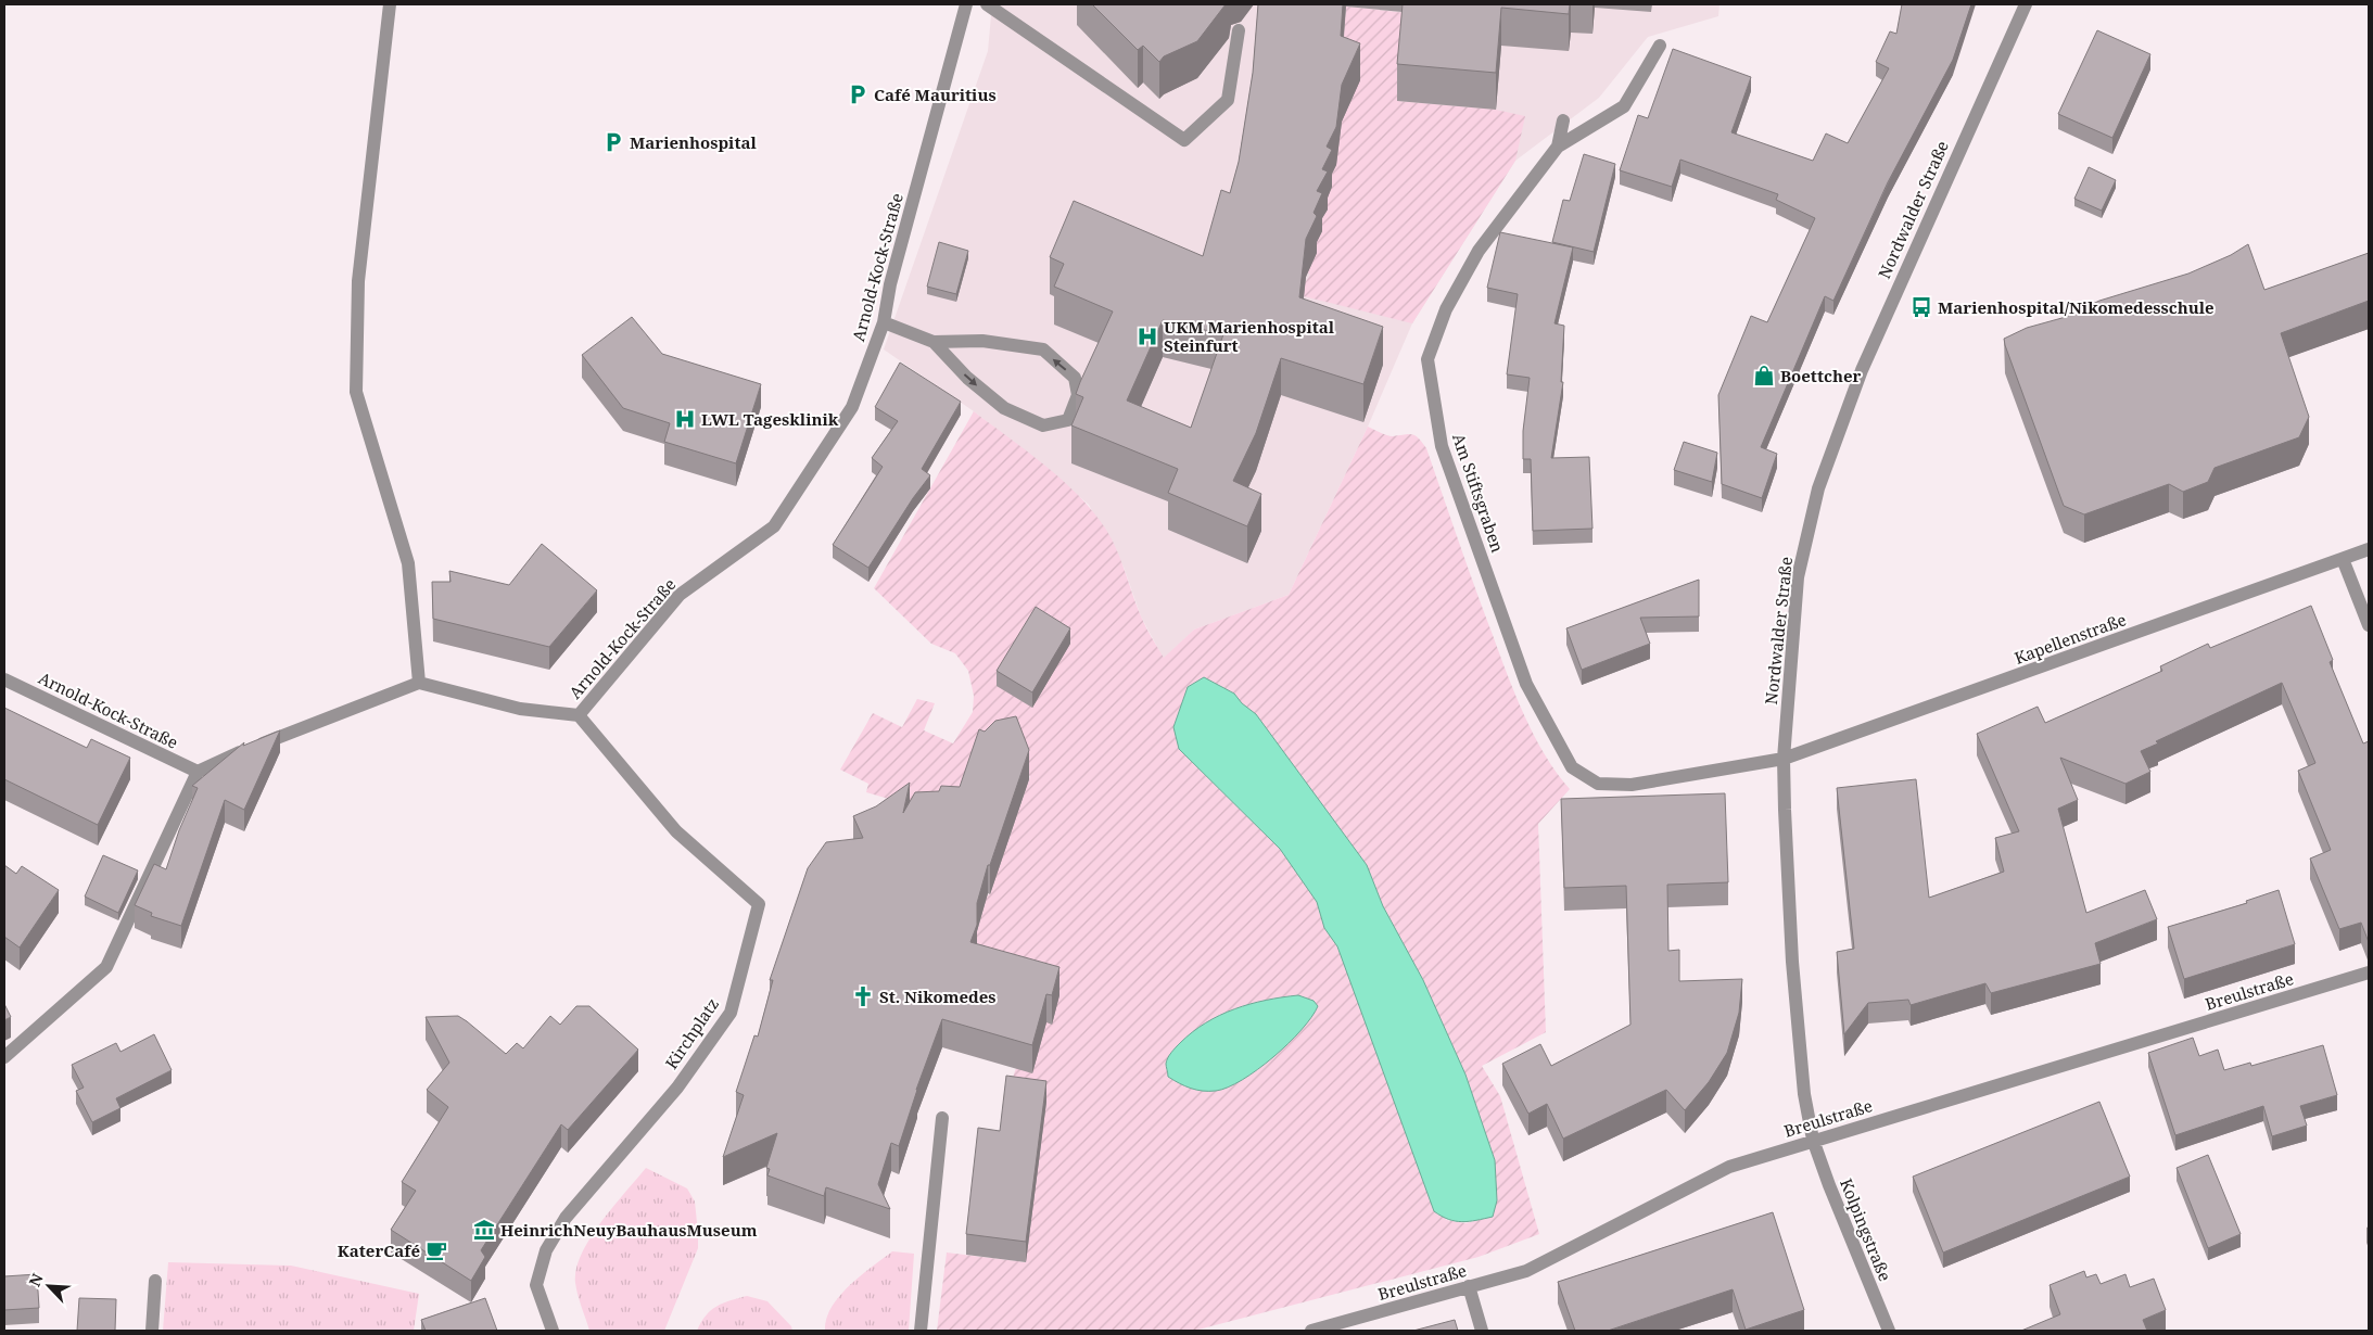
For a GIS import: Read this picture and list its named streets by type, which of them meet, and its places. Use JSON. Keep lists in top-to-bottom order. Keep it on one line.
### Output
{"streets":{"street":["Nordwalder Straße","Arnold-Kock-Straße","Am Stiftsgraben","Kapellenstraße","Breulstraße","Kirchplatz","Kolpingstraße"]},"crossings":[["Nordwalder Straße","Am Stiftsgraben"],["Nordwalder Straße","Kapellenstraße"],["Nordwalder Straße","Breulstraße"],["Nordwalder Straße","Kolpingstraße"],["Arnold-Kock-Straße","Kirchplatz"],["Am Stiftsgraben","Kapellenstraße"],["Breulstraße","Kolpingstraße"]],"places":{"parking":["Café Mauritius","Marienhospital"],"bus stop":["Marienhospital/Nikomedesschule"],"hospital":["UKM Marienhospital Steinfurt","LWL Tagesklinik"],"shop":["Boettcher"],"church":["St. Nikomedes"],"museum":["HeinrichNeuyBauhausMuseum"],"cafe":["KaterCafé"]},"north":"top left"}
